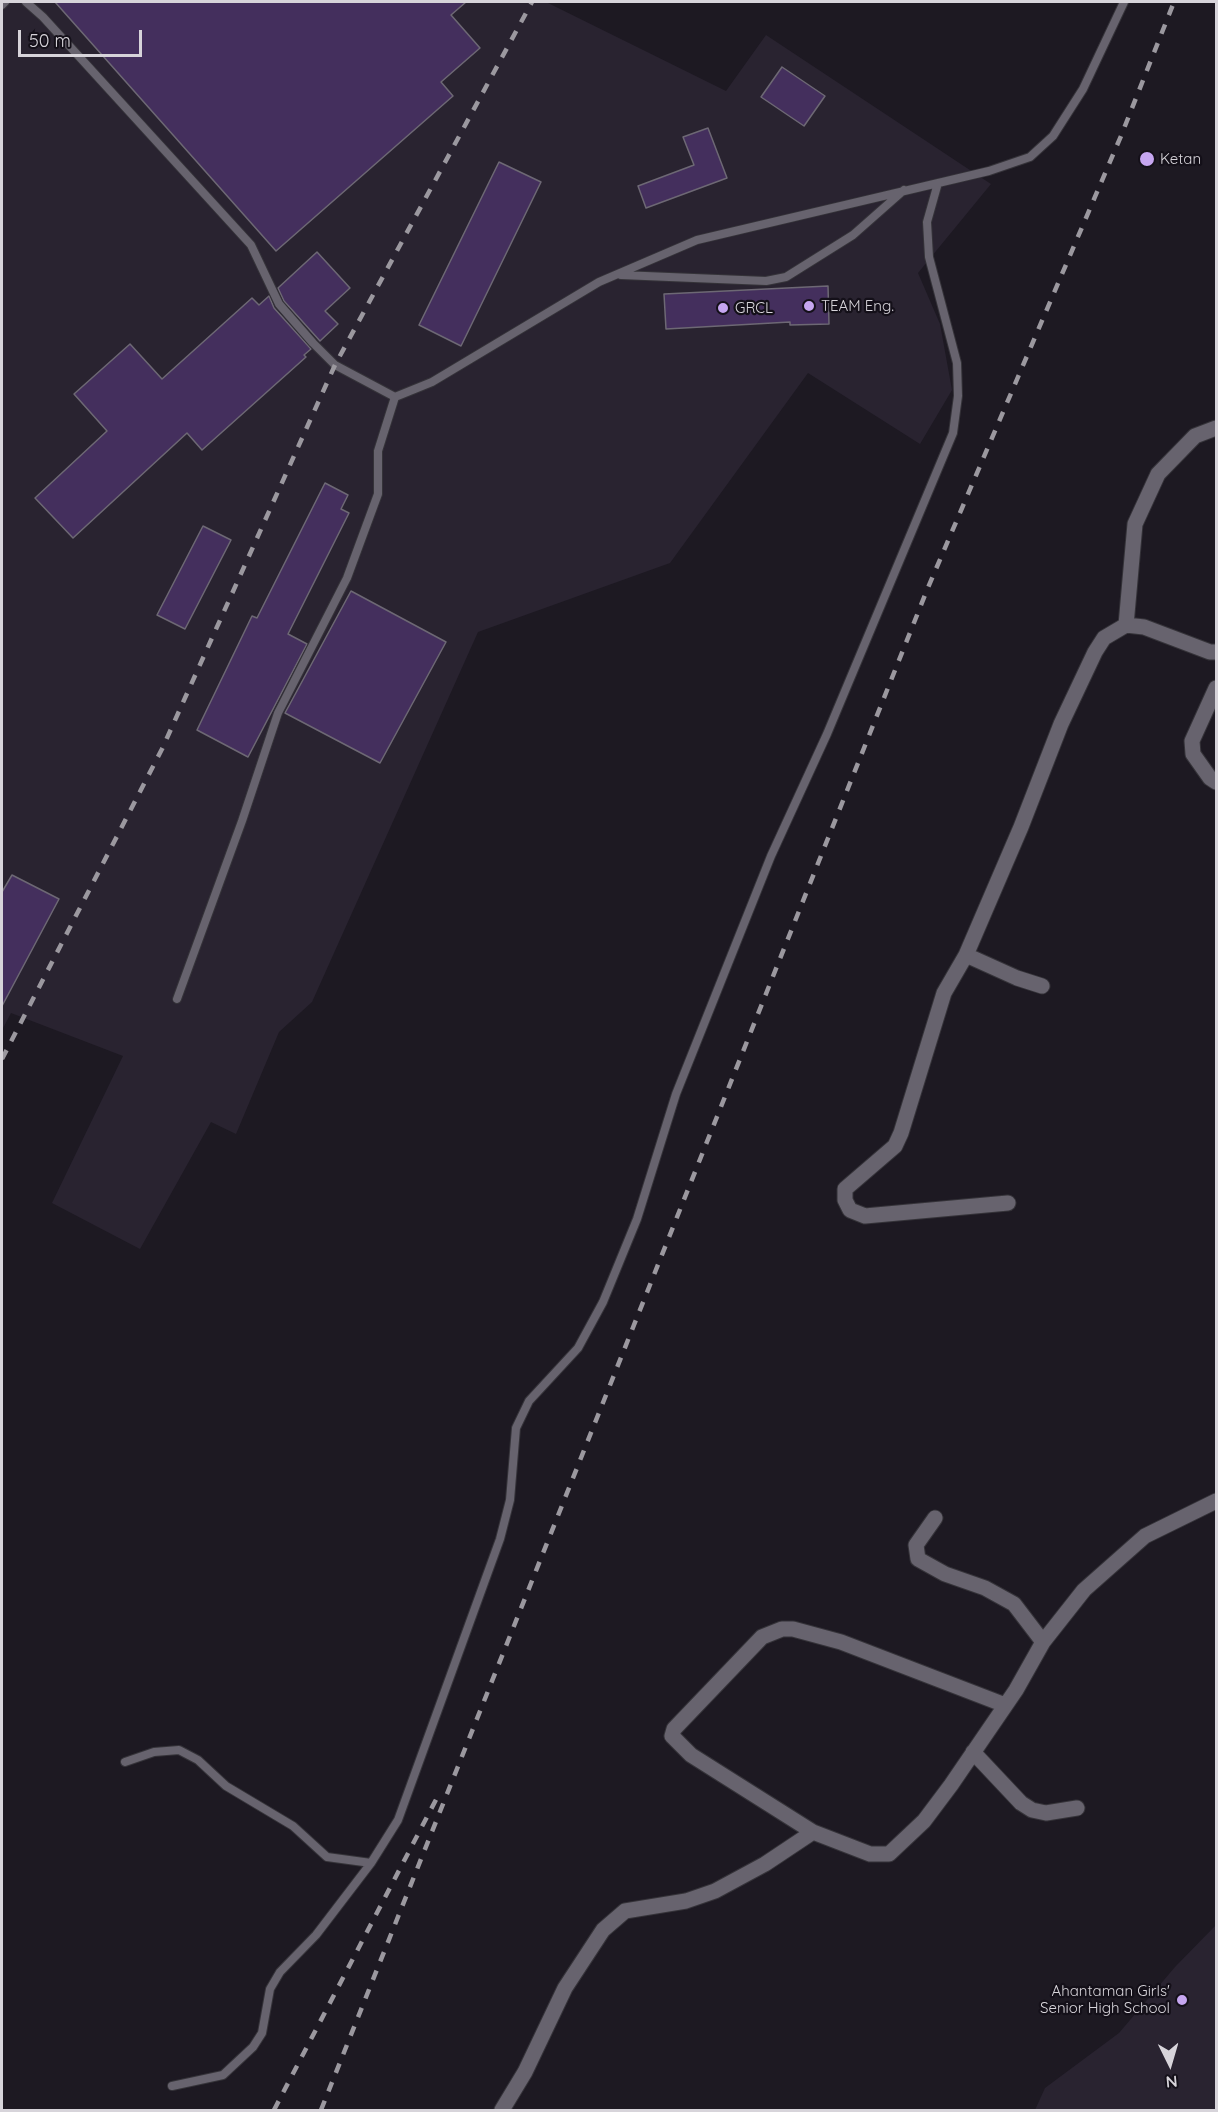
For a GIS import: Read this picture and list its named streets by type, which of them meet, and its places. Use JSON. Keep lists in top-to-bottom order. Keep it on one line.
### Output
{"places":["Ketan","TEAM Eng.","GRCL","Ahantaman Girls' Senior High School"],"scale_bar":"50 m","north":"bottom"}
